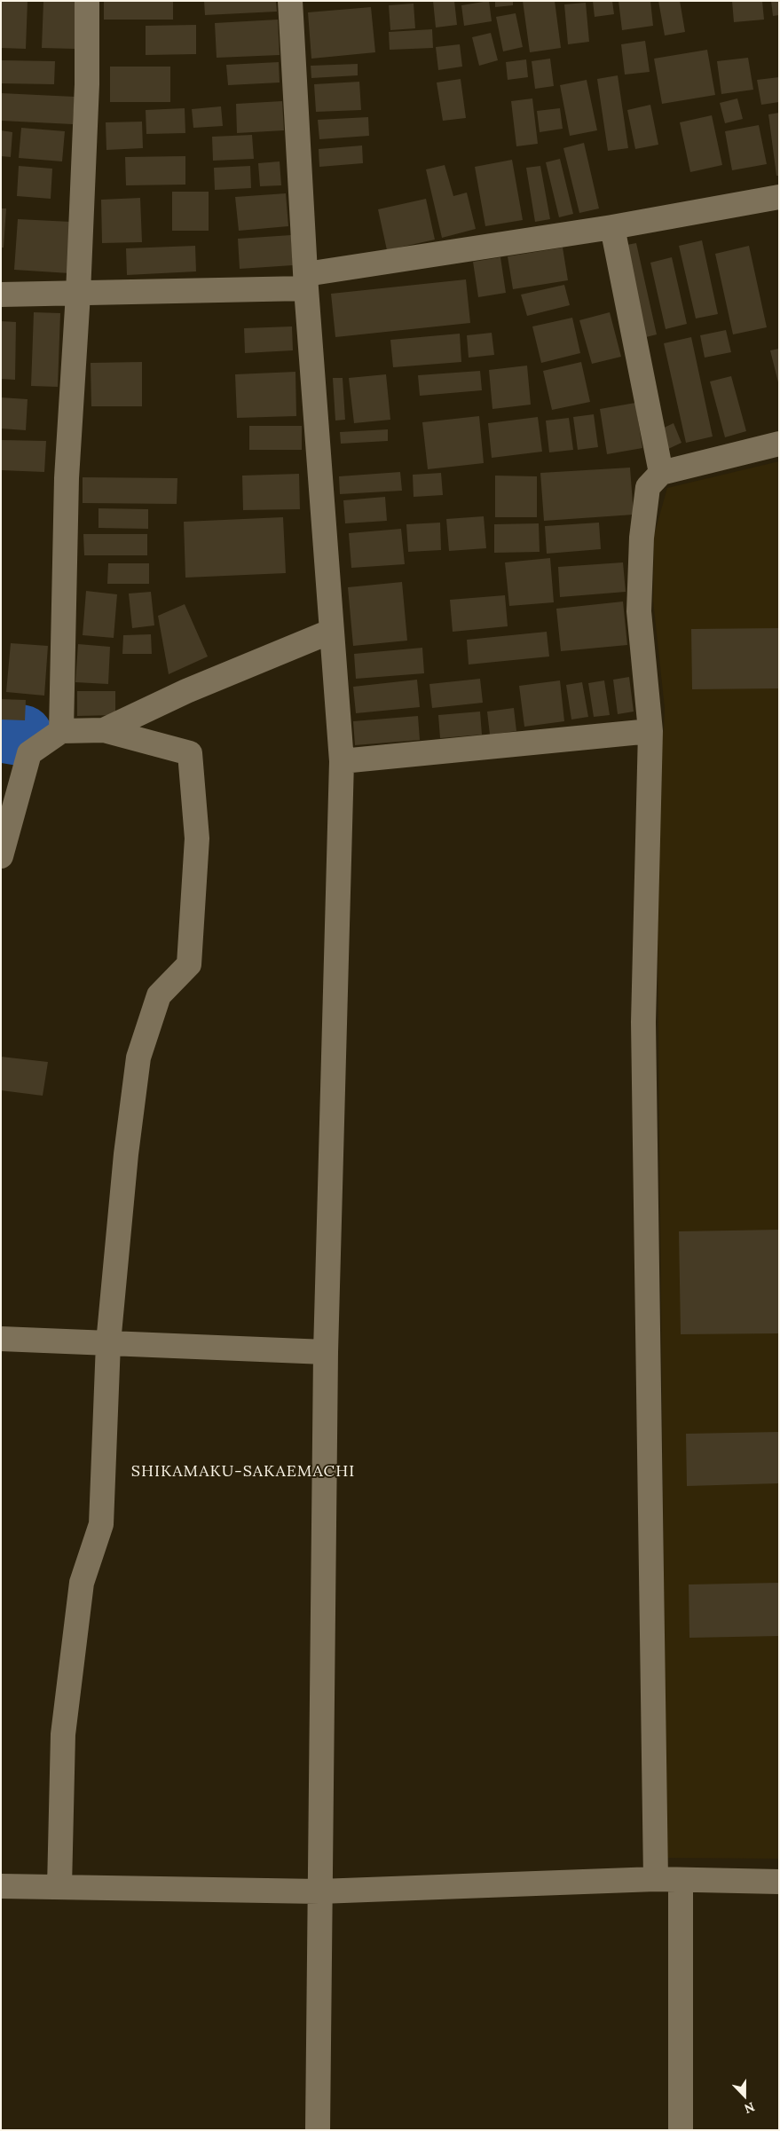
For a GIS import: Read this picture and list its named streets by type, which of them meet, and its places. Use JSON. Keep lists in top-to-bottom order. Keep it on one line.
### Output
{"districts":["SHIKAMAKU-SAKAEMACHI"],"north":"bottom"}
